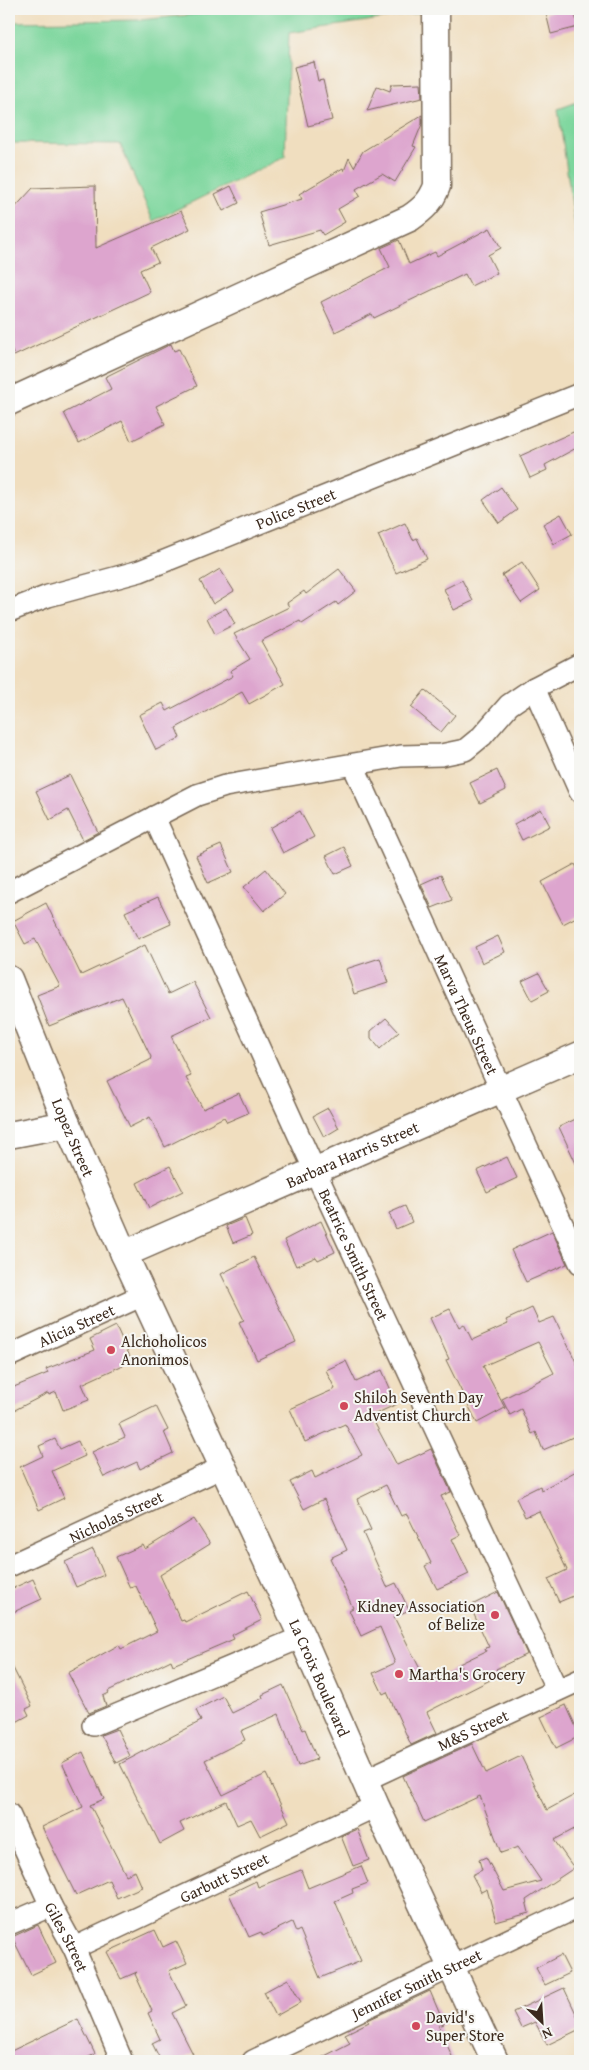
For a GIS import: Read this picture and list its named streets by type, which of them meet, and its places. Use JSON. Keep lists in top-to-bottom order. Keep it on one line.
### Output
{"streets":{"street":["Police Street","Marva Theus Street","Lopez Street","Barbara Harris Street","Beatrice Smith Street","Alicia Street","Nicholas Street","La Croix Boulevard","M&S Street","Garbutt Street","Giles Street","Jennifer Smith Street"]},"crossings":[["Marva Theus Street","Barbara Harris Street"],["Lopez Street","Barbara Harris Street"],["Lopez Street","Alicia Street"],["Lopez Street","La Croix Boulevard"],["Barbara Harris Street","Beatrice Smith Street"],["Beatrice Smith Street","M&S Street"],["Alicia Street","La Croix Boulevard"],["Nicholas Street","La Croix Boulevard"],["La Croix Boulevard","M&S Street"],["La Croix Boulevard","Garbutt Street"],["La Croix Boulevard","Jennifer Smith Street"],["Garbutt Street","Giles Street"]],"places":["Alchoholicos Anonimos","Shiloh Seventh Day Adventist Church","Kidney Association of Belize","Martha's Grocery","David's Super Store"],"north":"bottom right"}
